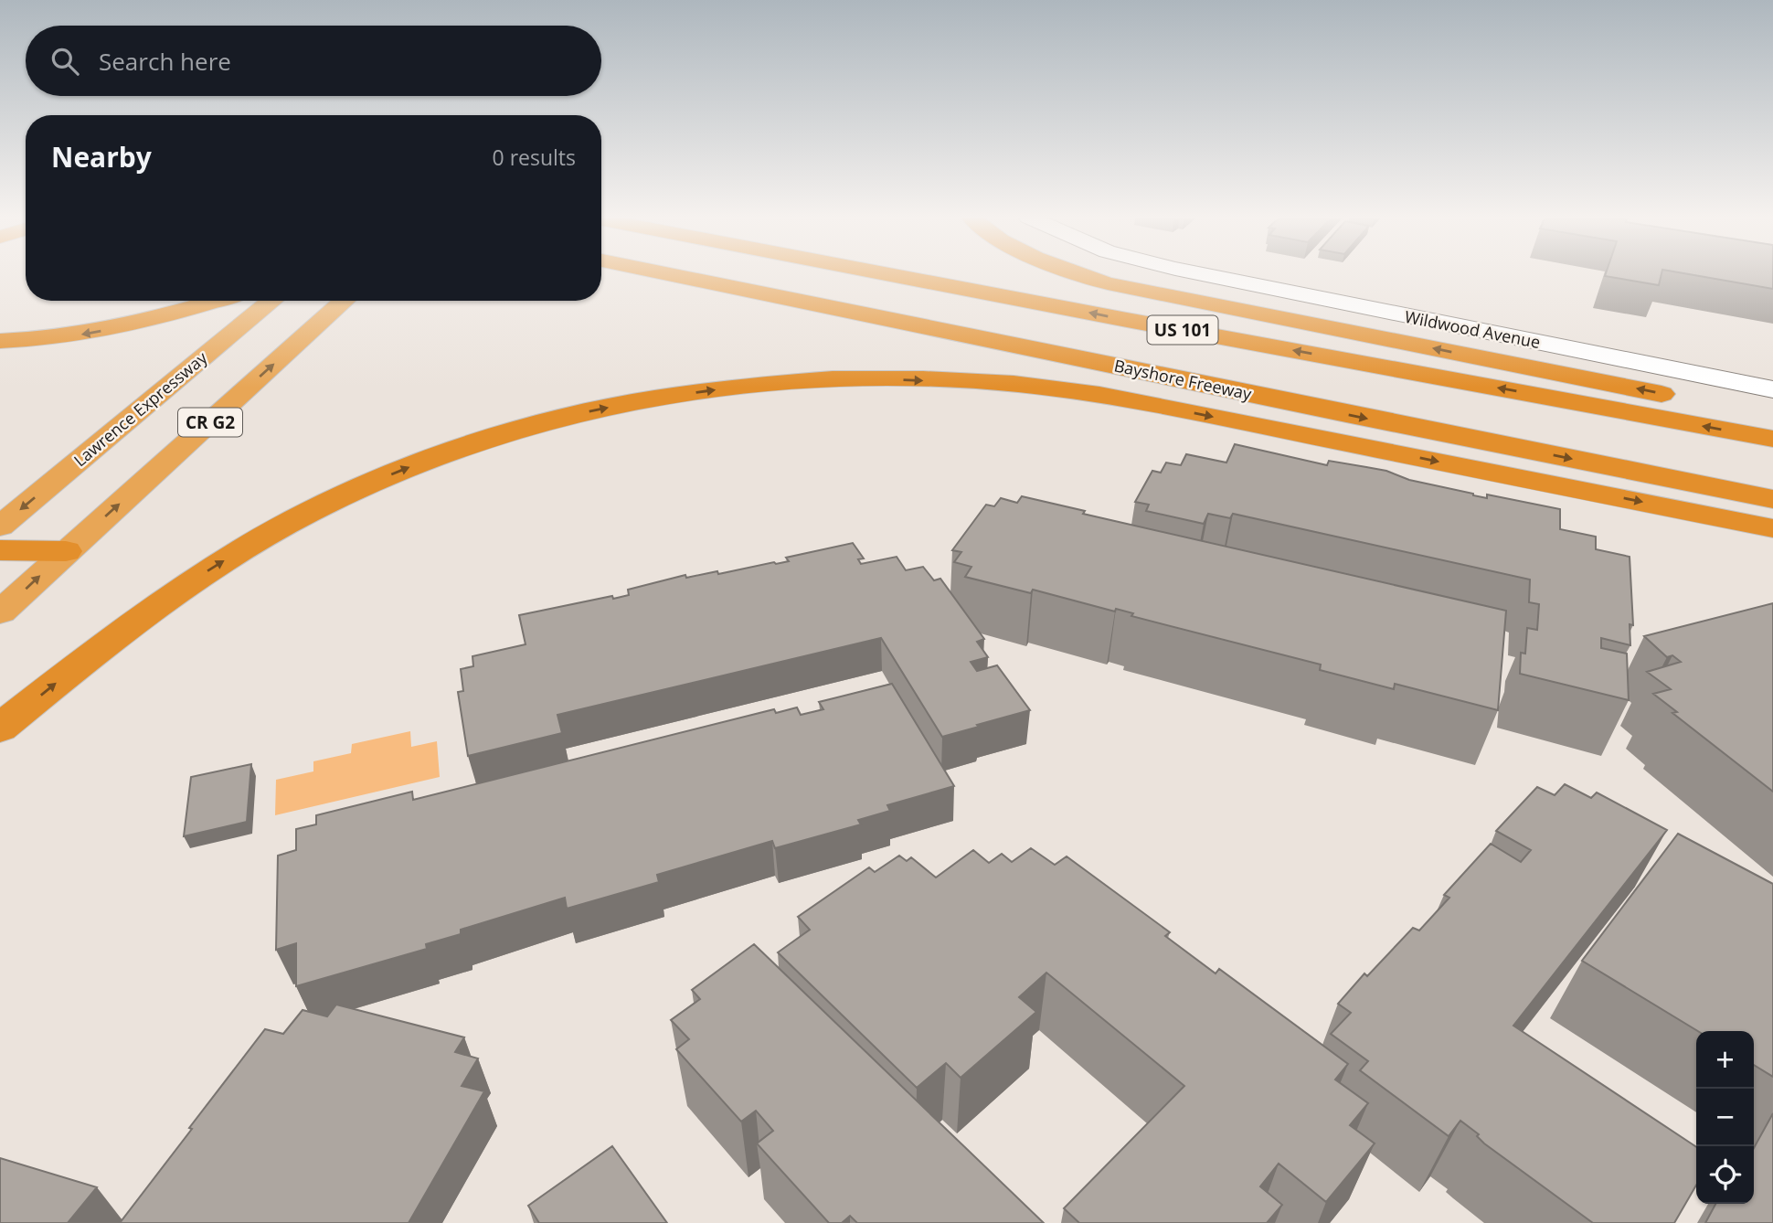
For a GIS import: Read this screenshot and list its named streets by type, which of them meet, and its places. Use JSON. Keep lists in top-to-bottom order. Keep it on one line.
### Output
{"streets":{"highway":["US 101","Bayshore Freeway","Lawrence Expressway","CR G2"],"street":["Wildwood Avenue"]},"page":{"search":"Search here","heading":["Nearby","0 results"],"map_buttons":["+","−"]}}
